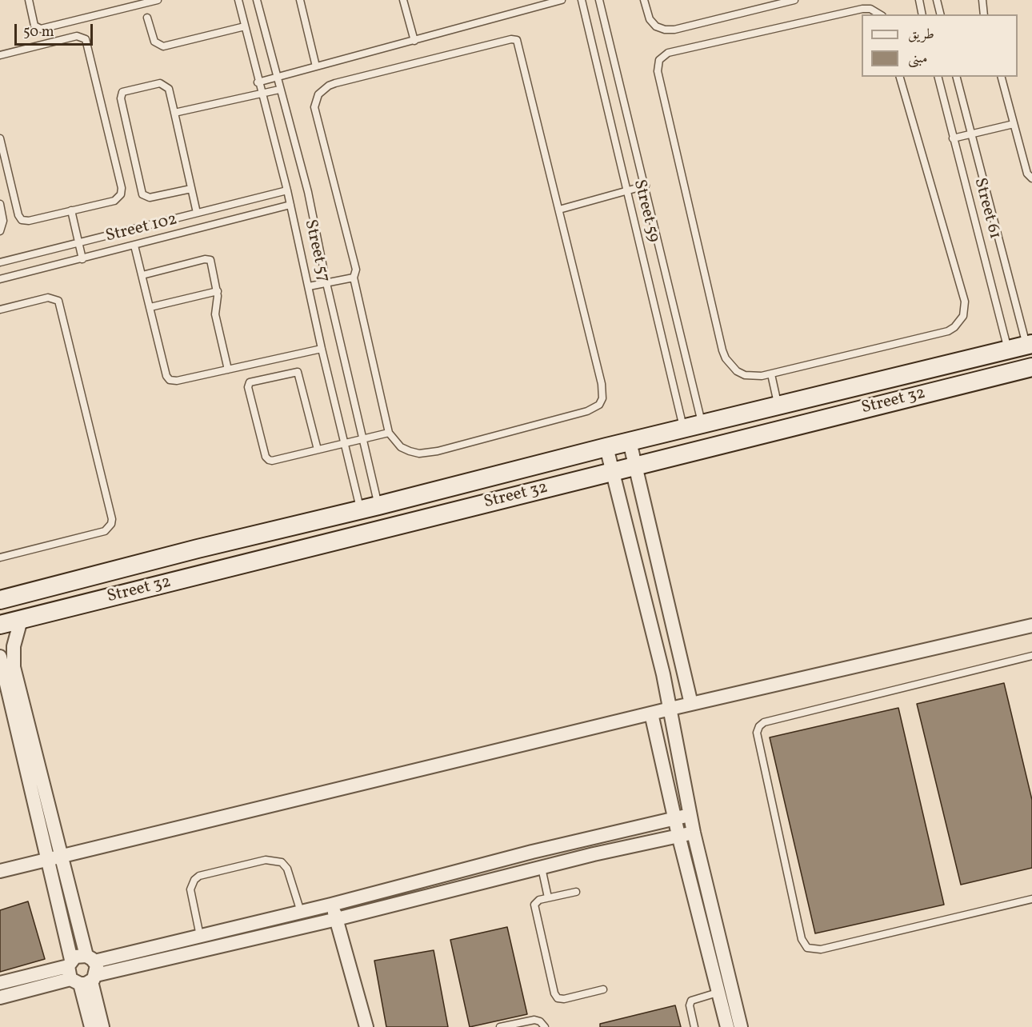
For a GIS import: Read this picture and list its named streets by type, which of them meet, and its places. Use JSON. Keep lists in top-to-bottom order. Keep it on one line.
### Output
{"streets":{"main road":["Street 32"],"lane":["Street 61","Street 59","Street 102","Street 57"]},"crossings":[["Street 61","Street 32"],["Street 59","Street 32"],["Street 102","Street 57"],["Street 57","Street 32"]],"legend":["طريق","مبنى"],"scale_bar":"50 m"}
